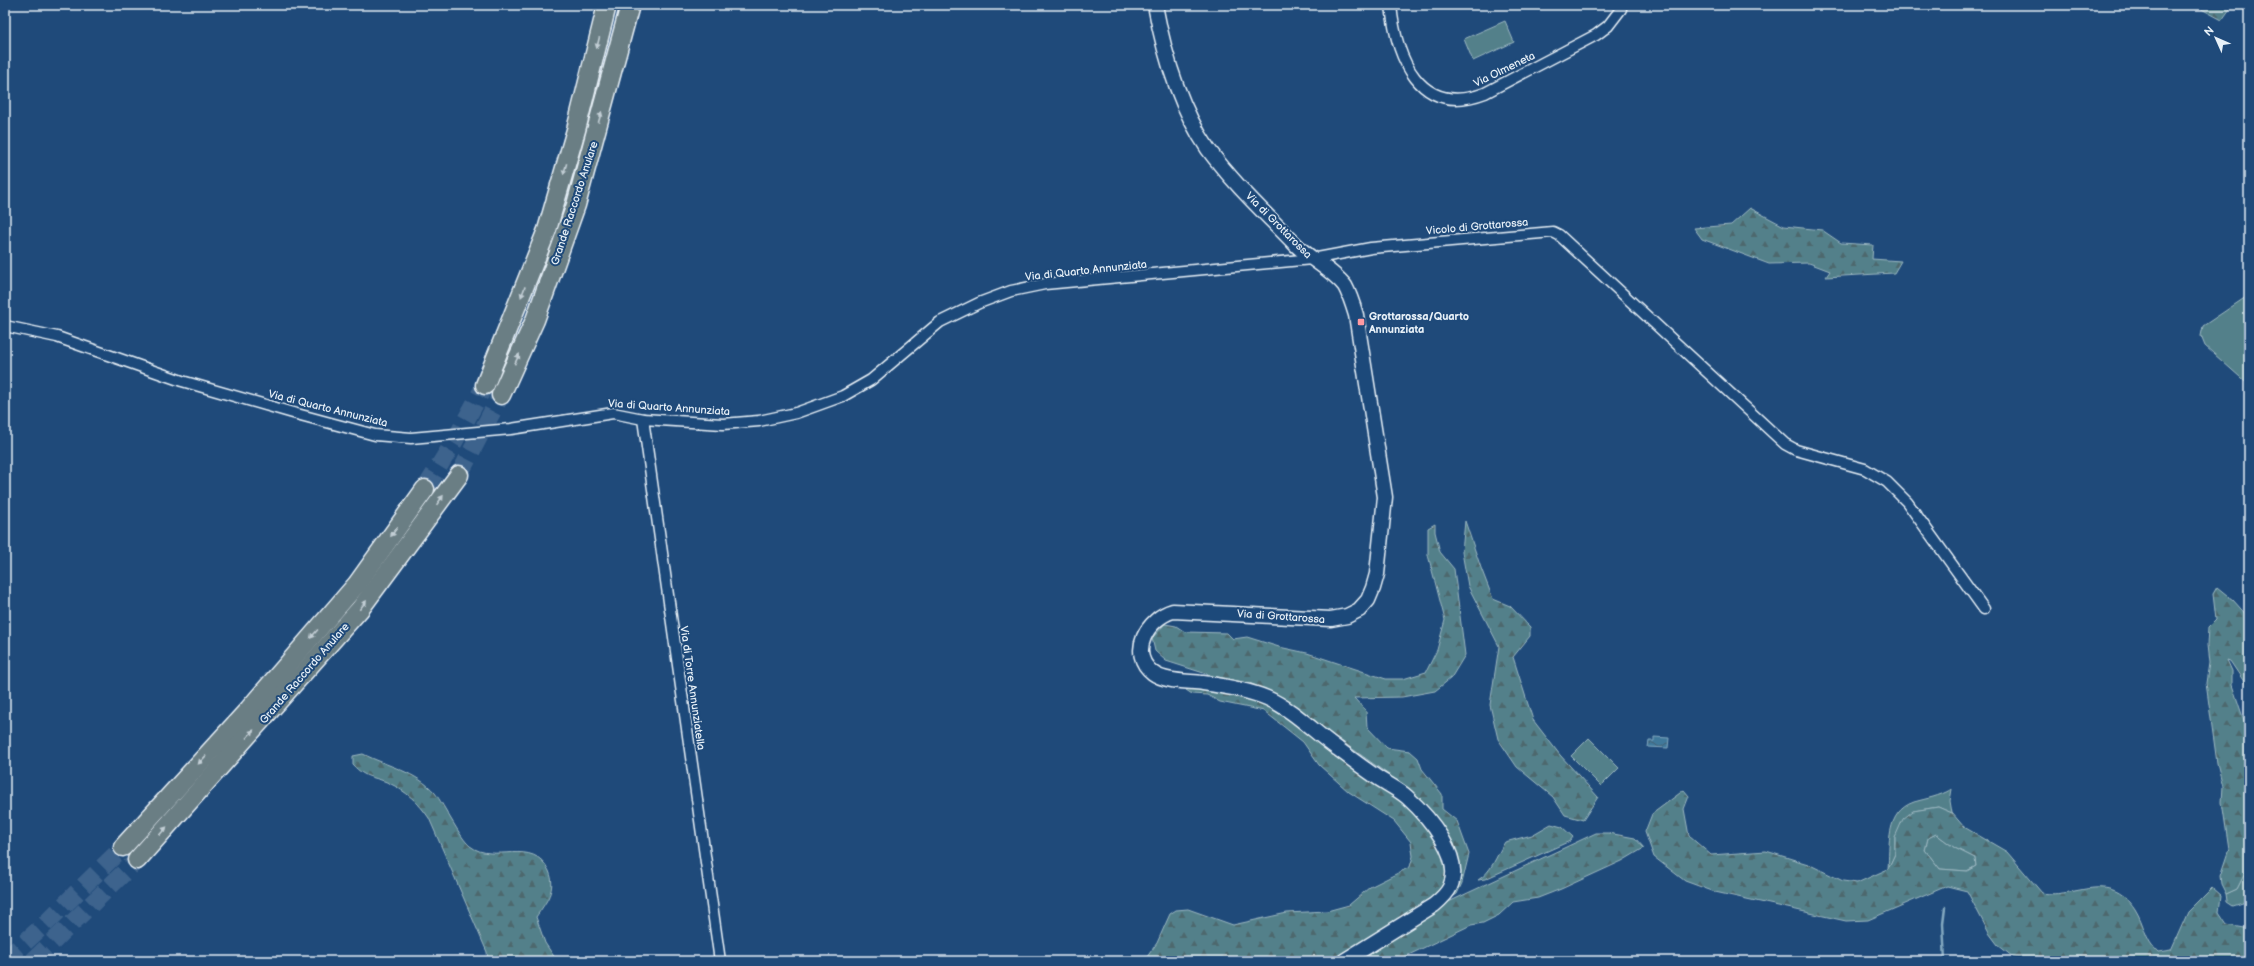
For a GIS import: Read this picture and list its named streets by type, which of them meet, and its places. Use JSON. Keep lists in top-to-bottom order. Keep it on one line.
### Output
{"streets":{"highway":["Grande Raccordo Anulare"],"street":["Via Olmeneta","Via di Grottarossa","Vicolo di Grottarossa","Via di Quarto Annunziata","Via di Torre Annunziatella"]},"crossings":[["Via di Grottarossa","Vicolo di Grottarossa"],["Via di Grottarossa","Via di Quarto Annunziata"],["Vicolo di Grottarossa","Via di Quarto Annunziata"],["Via di Quarto Annunziata","Via di Torre Annunziatella"]],"places":{"transit":["Grottarossa/Quarto Annunziata"]},"north":"top left"}
